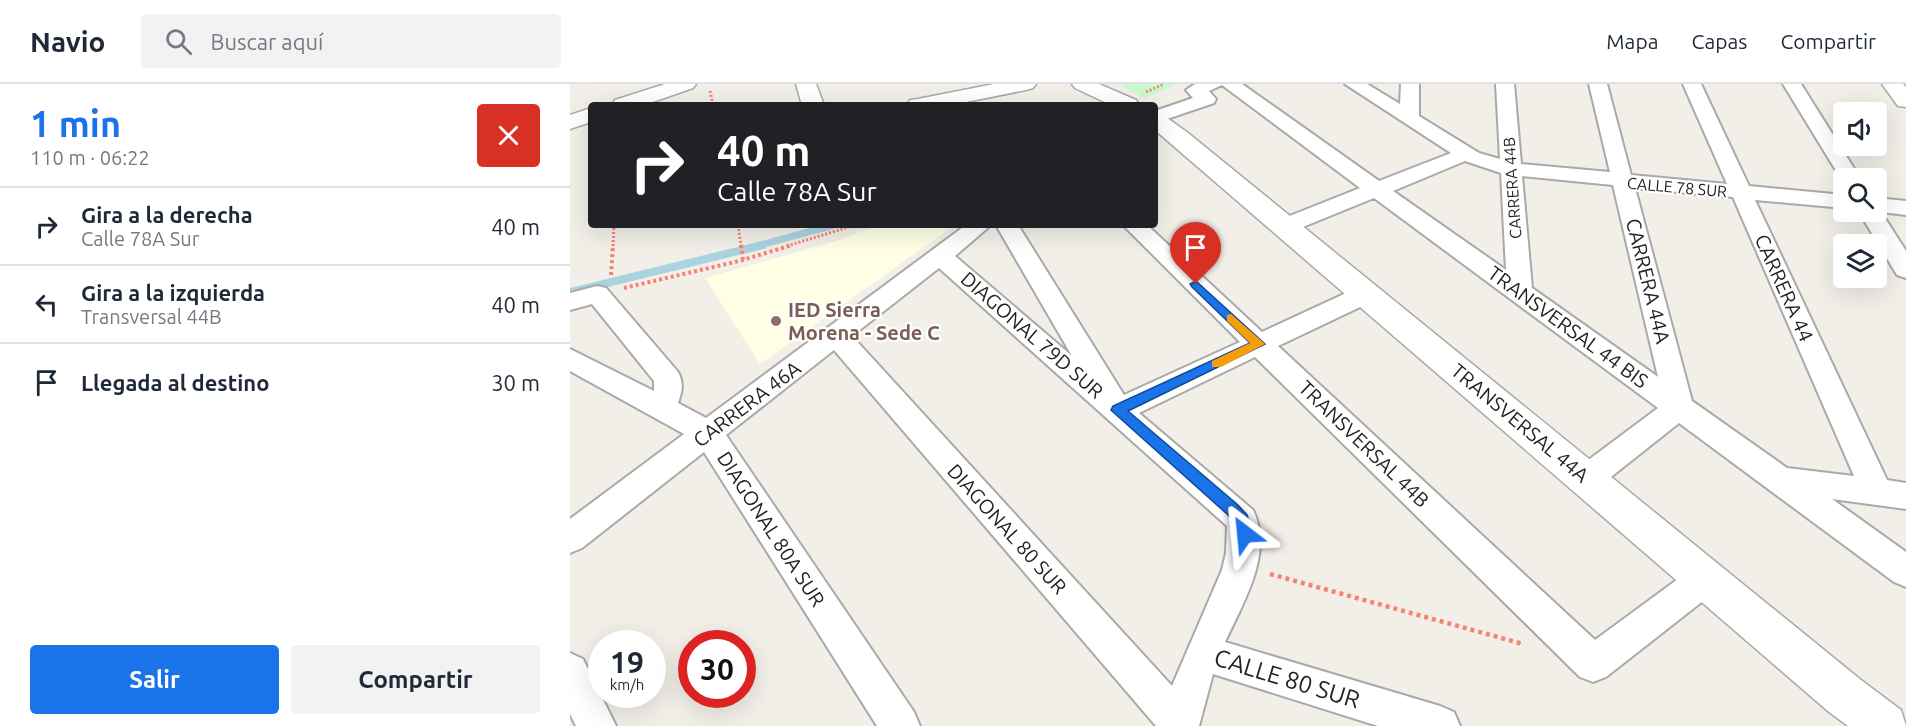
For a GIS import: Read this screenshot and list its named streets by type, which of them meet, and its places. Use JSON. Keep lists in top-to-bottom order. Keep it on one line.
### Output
{"streets":{"street":["CALLE 78 SUR","CARRERA 44B","CARRERA 44A","CARRERA 44","TRANSVERSAL 44 BIS","DIAGONAL 79D SUR","CARRERA 46A","TRANSVERSAL 44A","TRANSVERSAL 44B","DIAGONAL 80A SUR","DIAGONAL 80 SUR","CALLE 80 SUR"]},"crossings":[["CALLE 78 SUR","CARRERA 44B"],["CALLE 78 SUR","CARRERA 44A"],["CALLE 78 SUR","CARRERA 44"],["CARRERA 44B","TRANSVERSAL 44 BIS"],["CARRERA 44A","TRANSVERSAL 44 BIS"],["DIAGONAL 79D SUR","CARRERA 46A"],["CARRERA 46A","DIAGONAL 80A SUR"],["CARRERA 46A","DIAGONAL 80 SUR"],["TRANSVERSAL 44A","TRANSVERSAL 44B"]],"places":["IED Sierra Morena - Sede C"],"page":{"header":"Navio","search":"Buscar aquí","nav":["Mapa","Capas","Compartir"],"heading":["1 min","110 m · 06:22"],"turn":["40 m","Calle 78A Sur"],"list":[{"name":"Gira a la derecha","note":"Calle 78A Sur","value":"40 m"},{"name":"Gira a la izquierda","note":"Transversal 44B","value":"40 m"},{"name":"Llegada al destino","value":"30 m"}],"speed":"19 km/h","limit":"30","buttons":["Salir","Compartir"]}}
